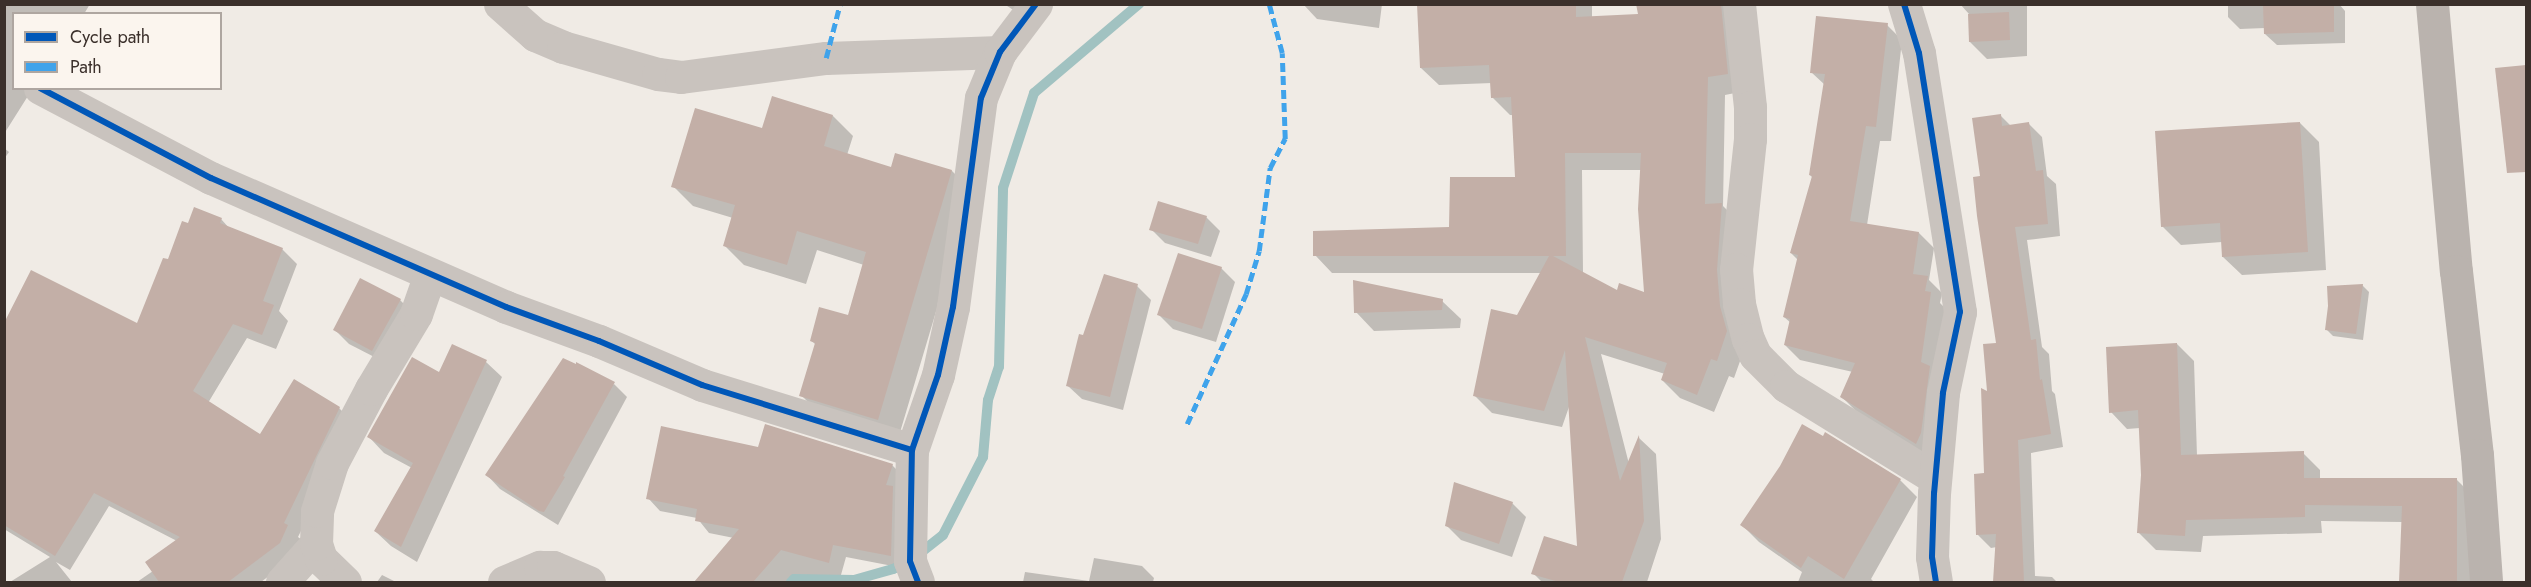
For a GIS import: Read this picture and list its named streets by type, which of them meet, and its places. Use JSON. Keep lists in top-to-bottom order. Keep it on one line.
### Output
{"legend":["Cycle path","Path"]}
